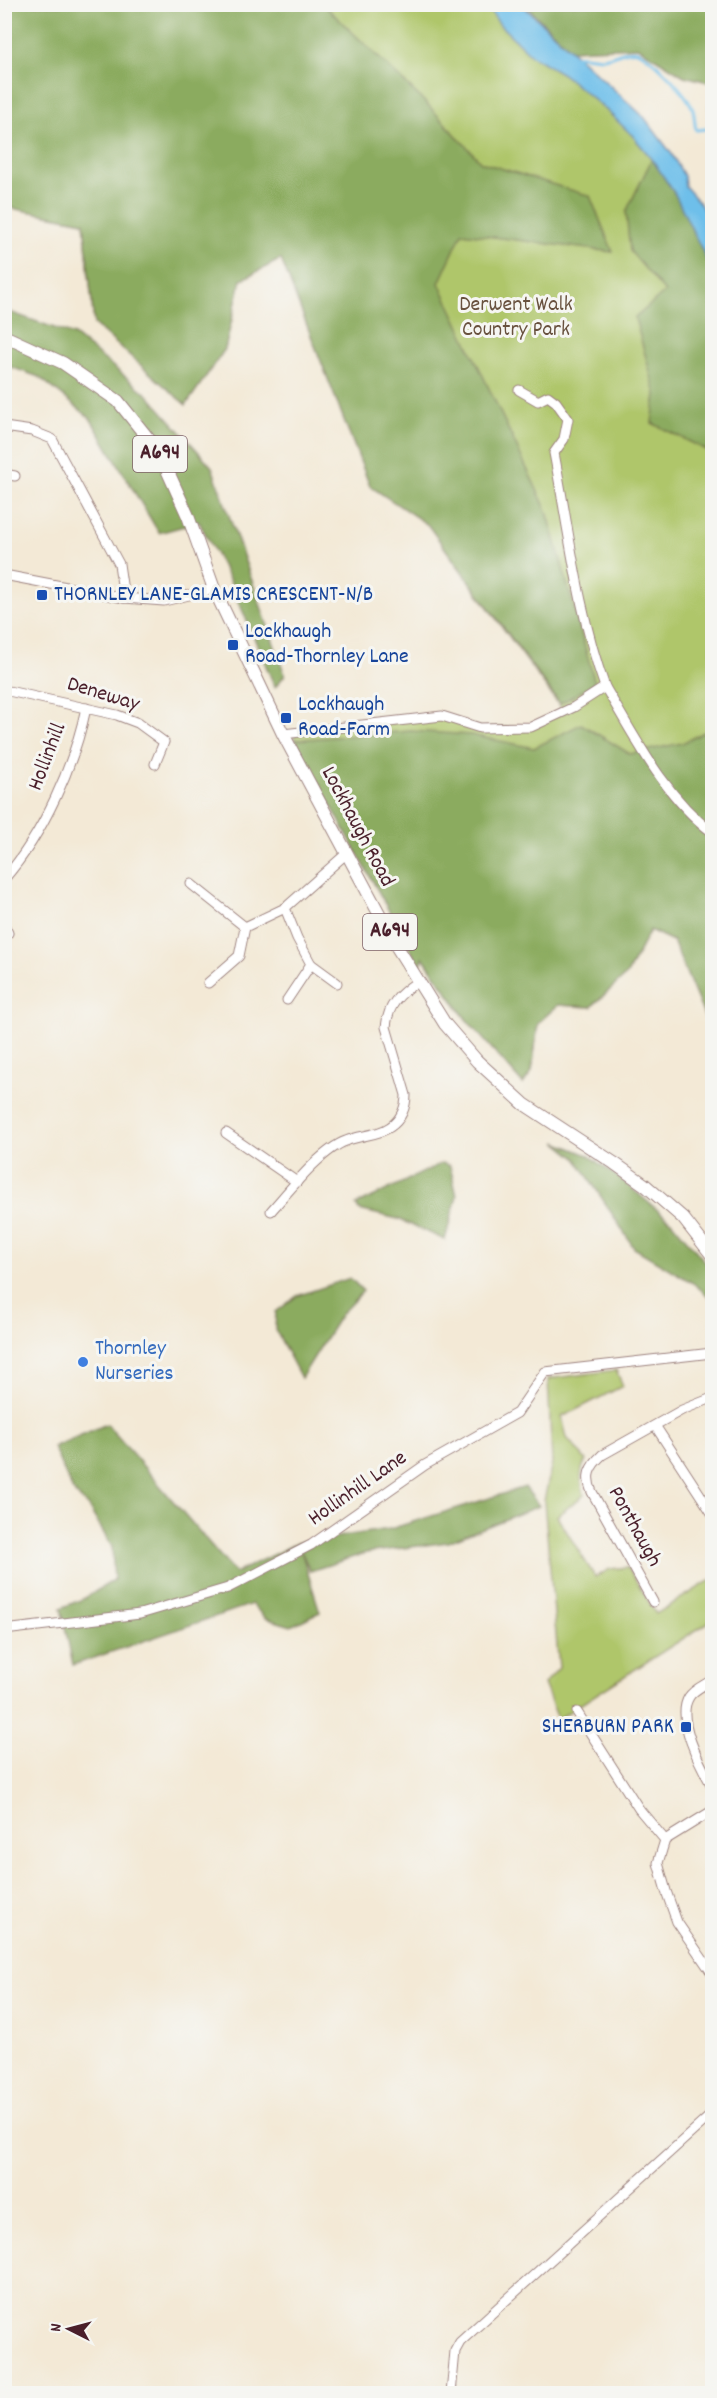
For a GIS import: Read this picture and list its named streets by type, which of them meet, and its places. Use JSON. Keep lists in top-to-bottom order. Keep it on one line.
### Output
{"streets":{"main road":["A694","Lockhaugh Road"],"street":["Deneway","Hollinhill","Hollinhill Lane","Ponthaugh"]},"crossings":[["Deneway","Hollinhill"]],"parks":["Derwent Walk Country Park"],"places":{"transit":["THORNLEY LANE-GLAMIS CRESCENT-N/B","Lockhaugh Road-Thornley Lane","Lockhaugh Road-Farm","SHERBURN PARK"],"other":["Thornley Nurseries"]},"north":"left"}
